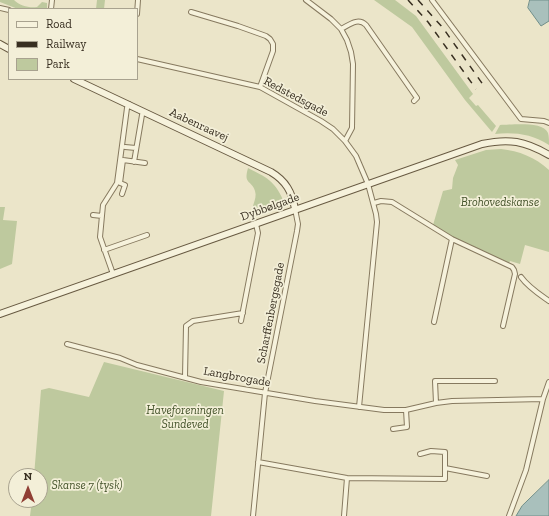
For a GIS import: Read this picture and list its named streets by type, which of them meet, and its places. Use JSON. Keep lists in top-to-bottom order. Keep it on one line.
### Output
{"streets":{"street":["Redstedsgade","Aabenraavej","Dybbølgade","Scharffenbergsgade","Langbrogade"]},"crossings":[["Redstedsgade","Dybbølgade"],["Redstedsgade","Langbrogade"],["Aabenraavej","Dybbølgade"],["Aabenraavej","Scharffenbergsgade"],["Dybbølgade","Scharffenbergsgade"],["Scharffenbergsgade","Langbrogade"]],"parks":["Brohovedskanse","Haveforeningen Sundeved","Skanse 7 (tysk)"],"legend":["Road","Railway","Park"],"north":"top"}
